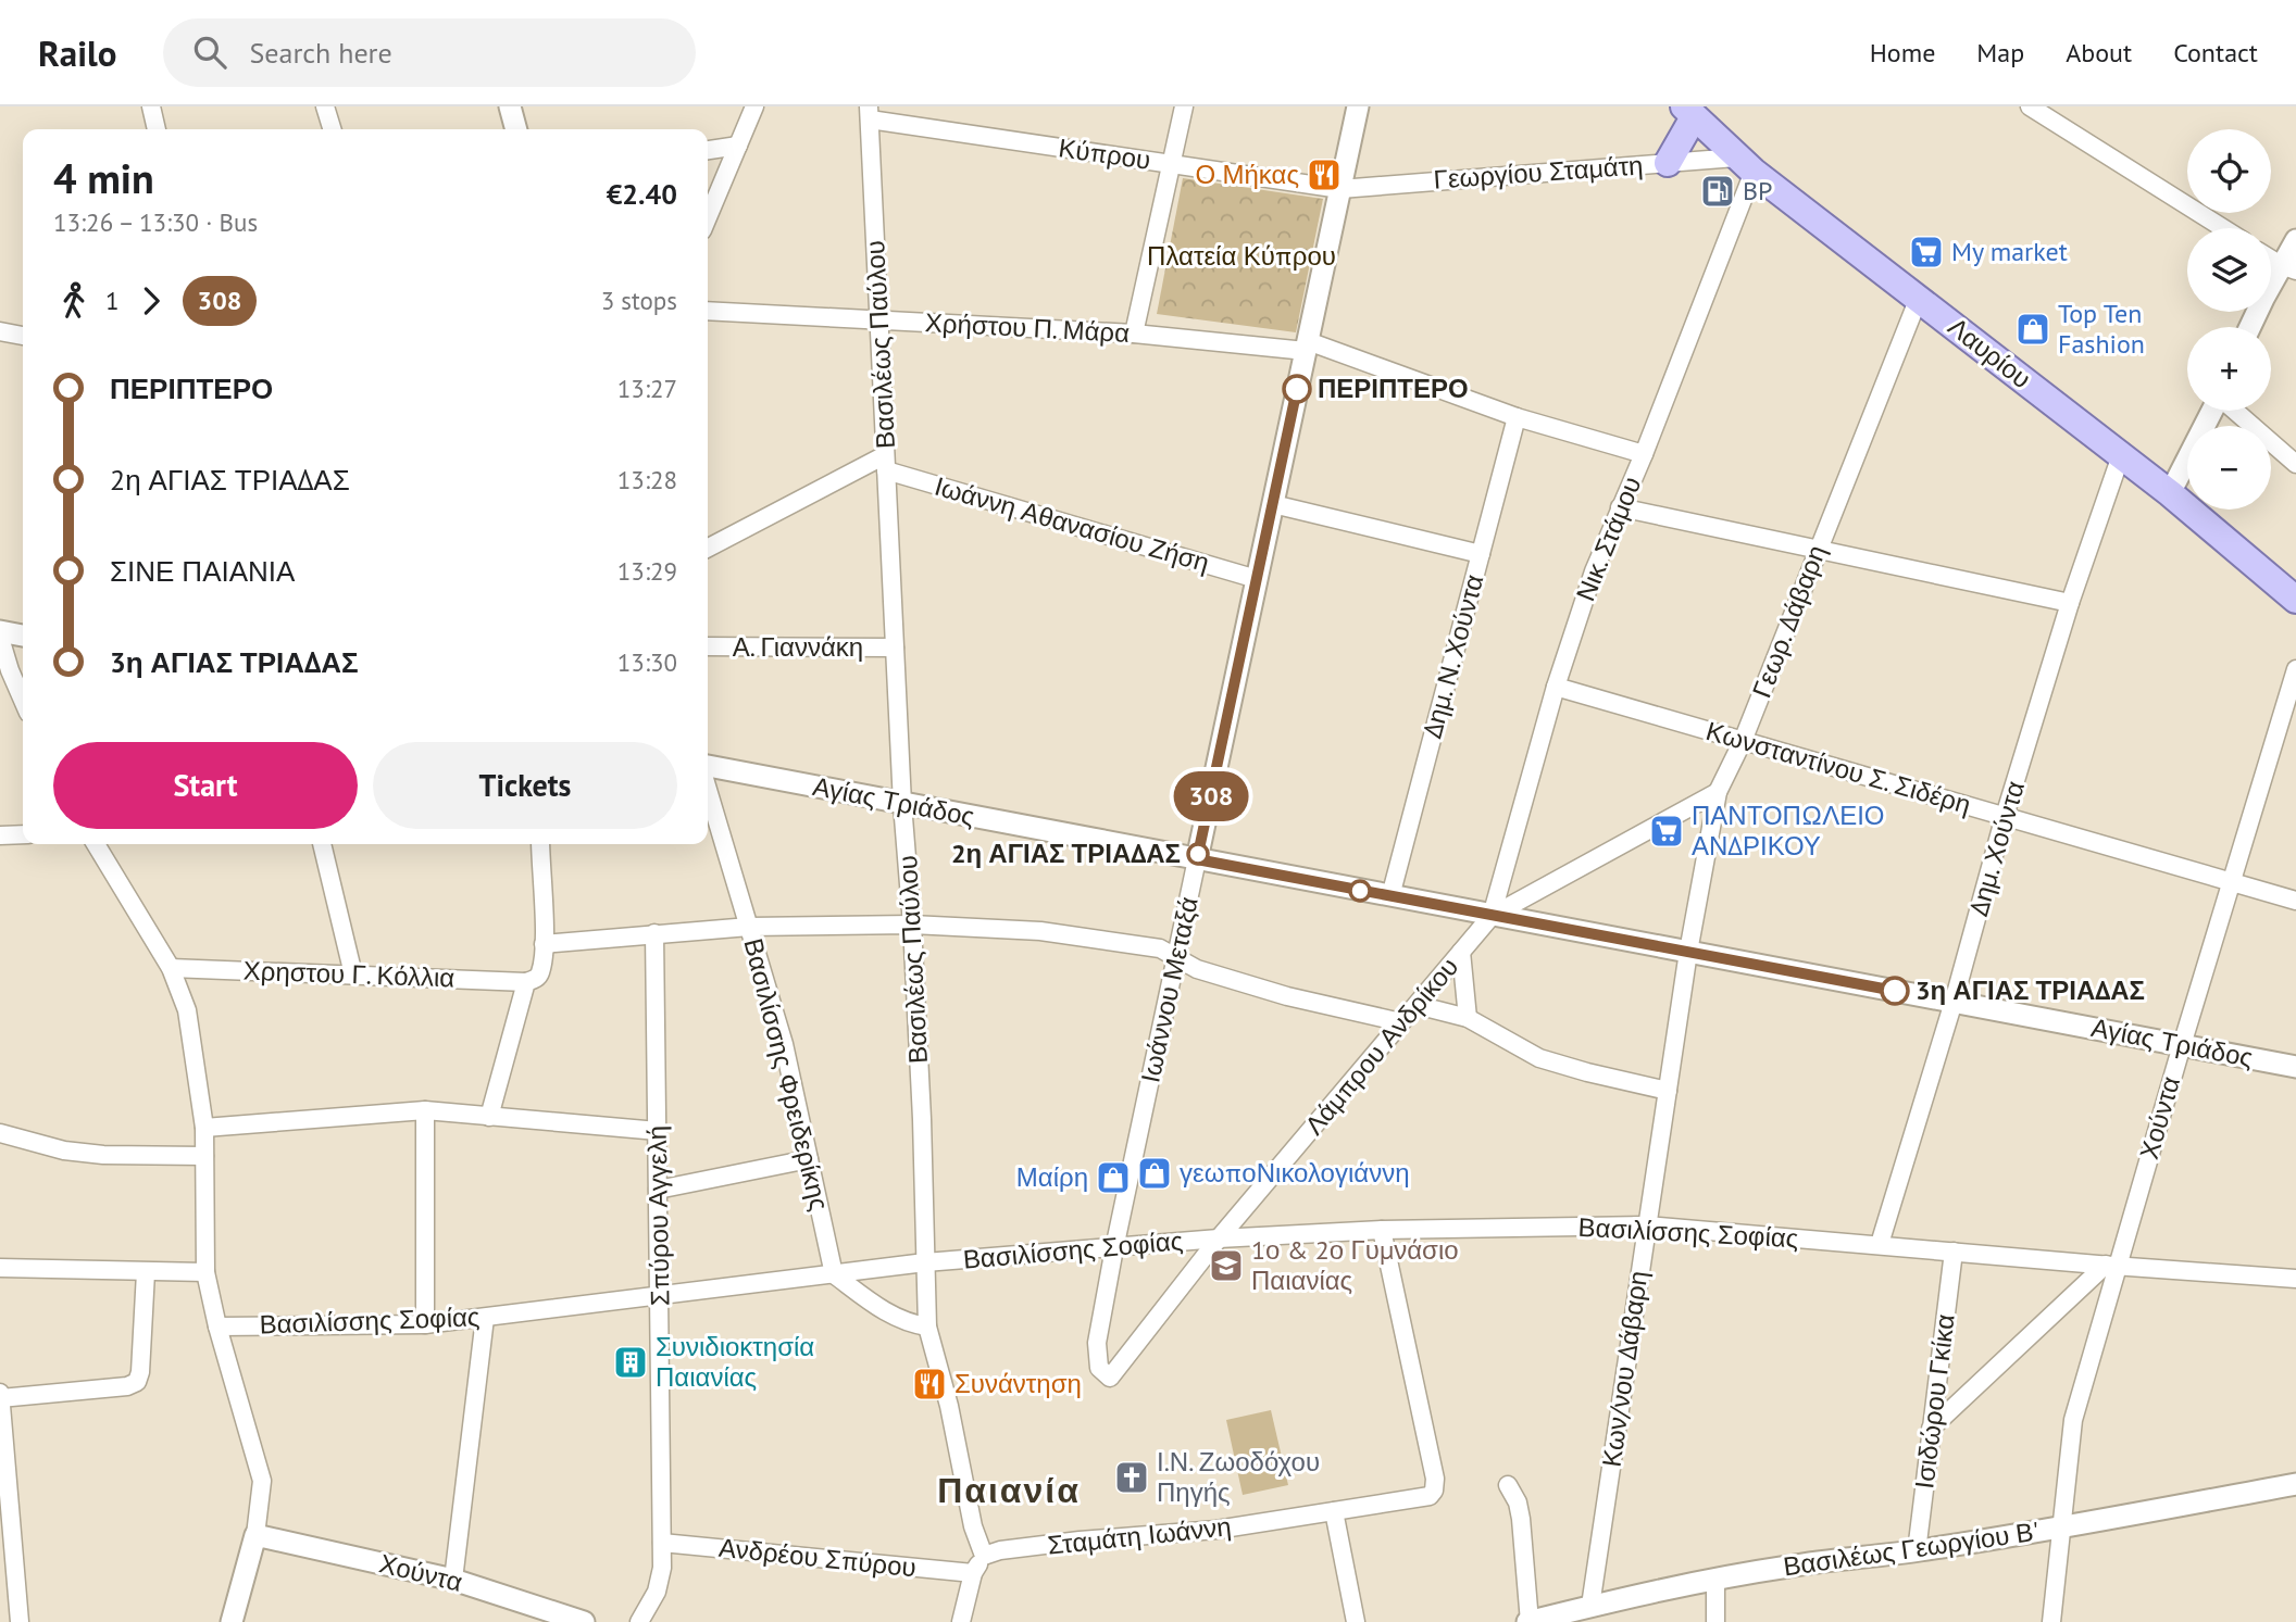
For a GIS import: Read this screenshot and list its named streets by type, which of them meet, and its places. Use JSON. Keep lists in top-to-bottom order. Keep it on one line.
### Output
{"streets":{"main road":["Λαυρίου"],"street":["Κύπρου","Γεωργίου Σταμάτη","Χρήστου Π. Μάρα","Βασιλέως Παύλου","Ιωάννη Αθανασίου Ζήση","Νικ. Στάμου","Γεωρ. Δάβαρη","Α. Γιαννάκη","Δημ. Ν. Χούντα","Κωνσταντίνου Σ. Σιδέρη","Αγίας Τριάδος","Δημ. Χούντα","Χρηστου Γ. Κόλλια","Ιωάννου Μεταξά","Λάμπρου Ανδρίκου","Βασιλίσσης Φρειδερίκης","Χούντα","Σπύρου Αγγελή","Βασιλίσσης Σοφίας","Κων/νου Δάβαρη","Ισιδώρου Γκίκα","Σταμάτη Ιωάννη","Βασιλέως Γεωργίου Β'","Ανδρέου Σπύρου"]},"crossings":[["Κύπρου","Γεωργίου Σταμάτη"],["Κύπρου","Βασιλέως Παύλου"],["Κύπρου","Ιωάννου Μεταξά"],["Γεωργίου Σταμάτη","Λαυρίου"],["Γεωργίου Σταμάτη","Νικ. Στάμου"],["Γεωργίου Σταμάτη","Ιωάννου Μεταξά"],["Χρήστου Π. Μάρα","Βασιλέως Παύλου"],["Χρήστου Π. Μάρα","Νικ. Στάμου"],["Χρήστου Π. Μάρα","Δημ. Ν. Χούντα"],["Χρήστου Π. Μάρα","Ιωάννου Μεταξά"],["Βασιλέως Παύλου","Ιωάννη Αθανασίου Ζήση"],["Βασιλέως Παύλου","Α. Γιαννάκη"],["Βασιλέως Παύλου","Αγίας Τριάδος"],["Βασιλέως Παύλου","Βασιλίσσης Σοφίας"],["Βασιλέως Παύλου","Σταμάτη Ιωάννη"],["Λαυρίου","Νικ. Στάμου"],["Λαυρίου","Γεωρ. Δάβαρη"],["Λαυρίου","Δημ. Χούντα"],["Ιωάννη Αθανασίου Ζήση","Ιωάννου Μεταξά"],["Νικ. Στάμου","Κωνσταντίνου Σ. Σιδέρη"],["Νικ. Στάμου","Αγίας Τριάδος"],["Νικ. Στάμου","Λάμπρου Ανδρίκου"],["Γεωρ. Δάβαρη","Κωνσταντίνου Σ. Σιδέρη"],["Γεωρ. Δάβαρη","Αγίας Τριάδος"],["Γεωρ. Δάβαρη","Λάμπρου Ανδρίκου"],["Γεωρ. Δάβαρη","Κων/νου Δάβαρη"],["Δημ. Ν. Χούντα","Αγίας Τριάδος"],["Κωνσταντίνου Σ. Σιδέρη","Δημ. Χούντα"],["Κωνσταντίνου Σ. Σιδέρη","Χούντα"],["Αγίας Τριάδος","Δημ. Χούντα"],["Αγίας Τριάδος","Ιωάννου Μεταξά"],["Αγίας Τριάδος","Λάμπρου Ανδρίκου"],["Αγίας Τριάδος","Χούντα"],["Αγίας Τριάδος","Κων/νου Δάβαρη"],["Δημ. Χούντα","Βασιλίσσης Σοφίας"],["Ιωάννου Μεταξά","Λάμπρου Ανδρίκου"],["Ιωάννου Μεταξά","Βασιλίσσης Σοφίας"],["Λάμπρου Ανδρίκου","Βασιλίσσης Σοφίας"],["Βασιλίσσης Φρειδερίκης","Βασιλίσσης Σοφίας"],["Χούντα","Βασιλίσσης Σοφίας"],["Χούντα","Βασιλέως Γεωργίου Β'"],["Σπύρου Αγγελή","Βασιλίσσης Σοφίας"],["Σπύρου Αγγελή","Ανδρέου Σπύρου"],["Βασιλίσσης Σοφίας","Κων/νου Δάβαρη"],["Βασιλίσσης Σοφίας","Ισιδώρου Γκίκα"],["Βασιλίσσης Σοφίας","Σταμάτη Ιωάννη"],["Κων/νου Δάβαρη","Βασιλέως Γεωργίου Β'"],["Ισιδώρου Γκίκα","Βασιλέως Γεωργίου Β'"]],"districts":["Παιανία"],"parks":["Πλατεία Κύπρου"],"places":{"restaurant":["Ο Μήκας","Συνάντηση"],"fuel station":["BP"],"supermarket":["My market","ΠΑΝΤΟΠΩΛΕΙΟ ΑΝΔΡΙΚΟΥ"],"shop":["Top Ten Fashion","γεωποΝικολογιάννη","Μαίρη"],"other":["ΠΕΡΙΠΤΕΡΟ","2η ΑΓΙΑΣ ΤΡΙΑΔΑΣ","3η ΑΓΙΑΣ ΤΡΙΑΔΑΣ"],"school or university":["1ο & 2ο Γυμνάσιο Παιανίας"],"building":["Συνιδιοκτησία Παιανίας"],"church":["Ι.Ν. Ζωοδόχου Πηγής"]},"lines":["bus line 308"],"page":{"header":"Railo","search":"Search here","nav":["Home","Map","About","Contact"],"on_map":"308","map_buttons":["+","−"],"heading":["4 min","13:26 – 13:30 · Bus","€2.40"],"legs":["1","308","3 stops"],"list":[{"name":"ΠΕΡΙΠΤΕΡΟ","value":"13:27"},{"name":"2η ΑΓΙΑΣ ΤΡΙΑΔΑΣ","value":"13:28"},{"name":"ΣΙΝΕ ΠΑΙΑΝΙΑ","value":"13:29"},{"name":"3η ΑΓΙΑΣ ΤΡΙΑΔΑΣ","value":"13:30"}],"buttons":["Start","Tickets"]}}
